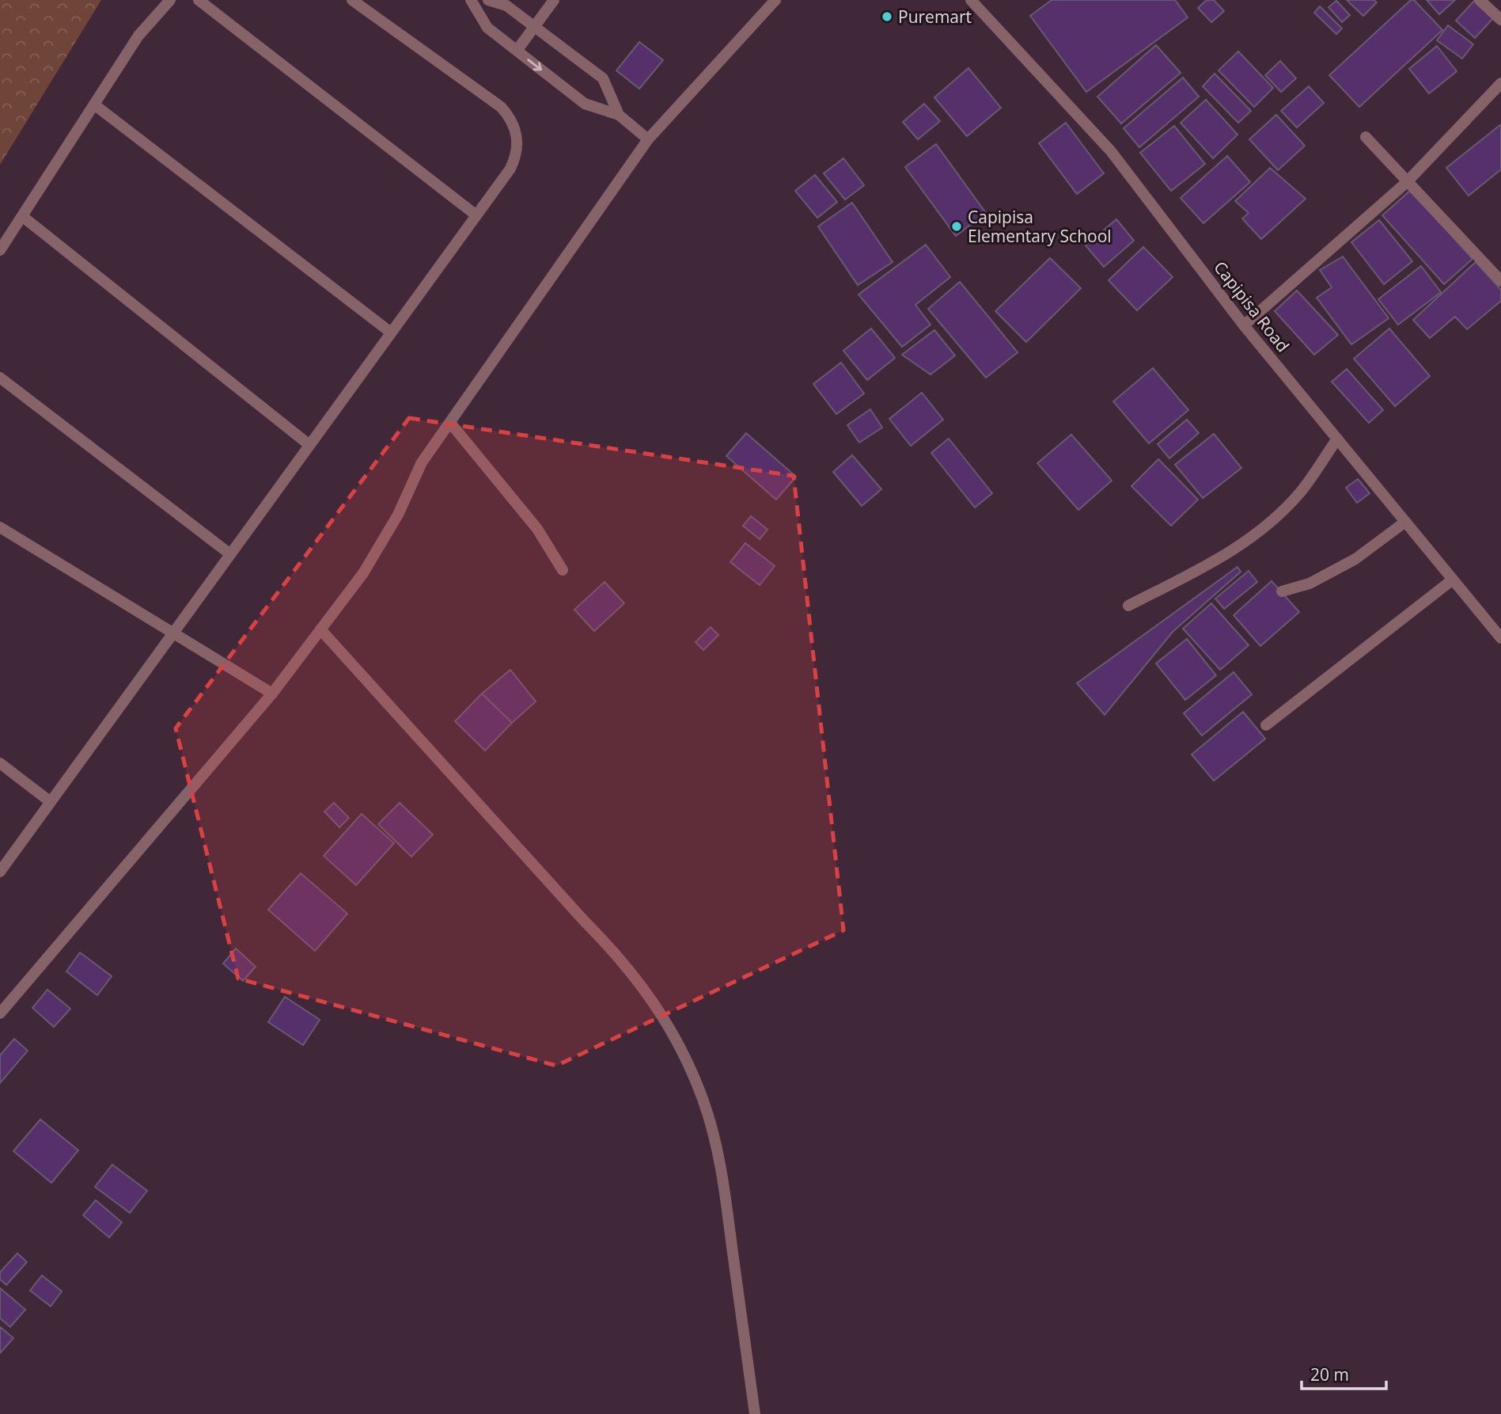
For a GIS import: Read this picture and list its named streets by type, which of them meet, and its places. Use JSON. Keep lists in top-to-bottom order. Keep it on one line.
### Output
{"streets":{"street":["Capipisa Road"]},"places":["Puremart","Capipisa Elementary School"],"scale_bar":"20 m"}
